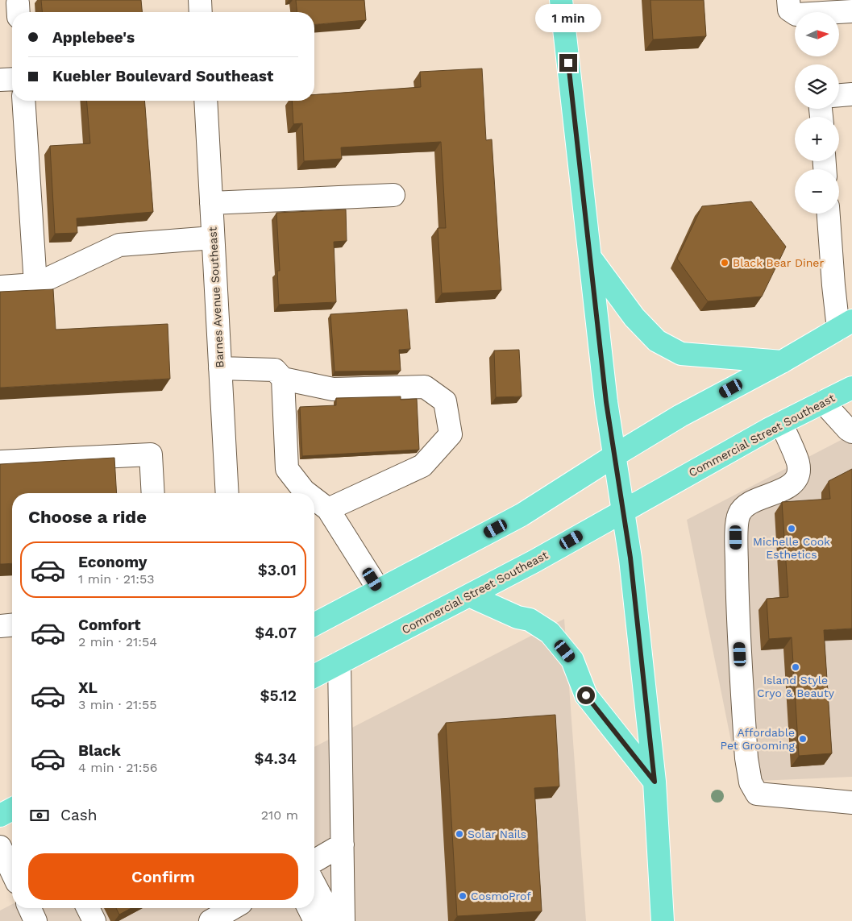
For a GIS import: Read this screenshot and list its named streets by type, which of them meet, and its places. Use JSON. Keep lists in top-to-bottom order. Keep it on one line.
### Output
{"streets":{"main road":["Commercial Street Southeast"],"street":["Barnes Avenue Southeast"]},"places":["Black Bear Diner","Michelle Cook Esthetics","Island Style Cryo & Beauty","Affordable Pet Grooming","Solar Nails","CosmoProf"],"north":"right","page":{"bubble":"1 min","map_buttons":["+","−"],"banner":["Applebee's","Kuebler Boulevard Southeast"],"heading":"Choose a ride","list":[{"name":"Economy","note":"1 min · 21:53","value":"$3.01"},{"name":"Comfort","note":"2 min · 21:54","value":"$4.07"},{"name":"XL","note":"3 min · 21:55","value":"$5.12"},{"name":"Black","note":"4 min · 21:56","value":"$4.34"}],"pay":["Cash","210 m"],"buttons":"Confirm"}}
